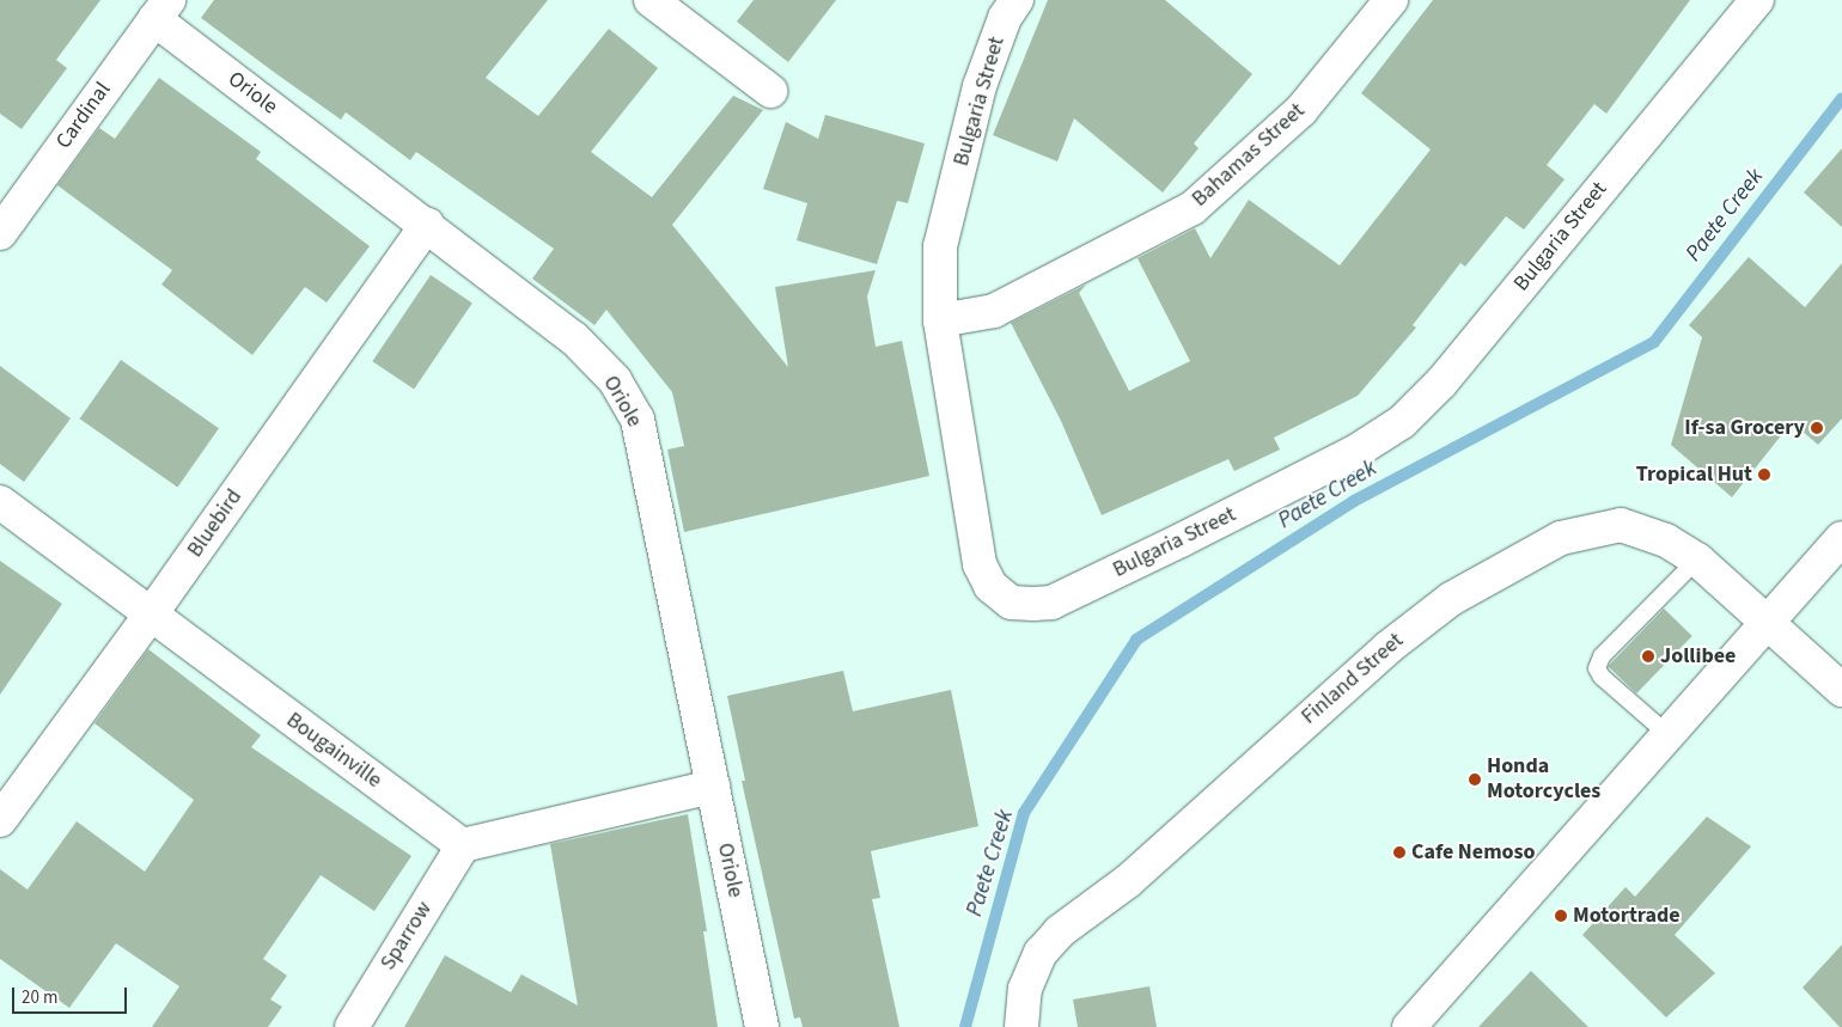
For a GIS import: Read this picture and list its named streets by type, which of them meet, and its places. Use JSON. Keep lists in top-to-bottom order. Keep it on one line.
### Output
{"streets":{"street":["Oriole","Bulgaria Street","Cardinal","Bahamas Street","Bluebird","Finland Street","Bougainville","Sparrow"]},"crossings":[["Oriole","Cardinal"],["Oriole","Bluebird"],["Bulgaria Street","Bahamas Street"],["Bluebird","Bougainville"],["Bougainville","Sparrow"]],"water":["Paete Creek"],"places":["If-sa Grocery","Tropical Hut","Jollibee","Honda Motorcycles","Cafe Nemoso","Motortrade"],"scale_bar":"20 m"}
